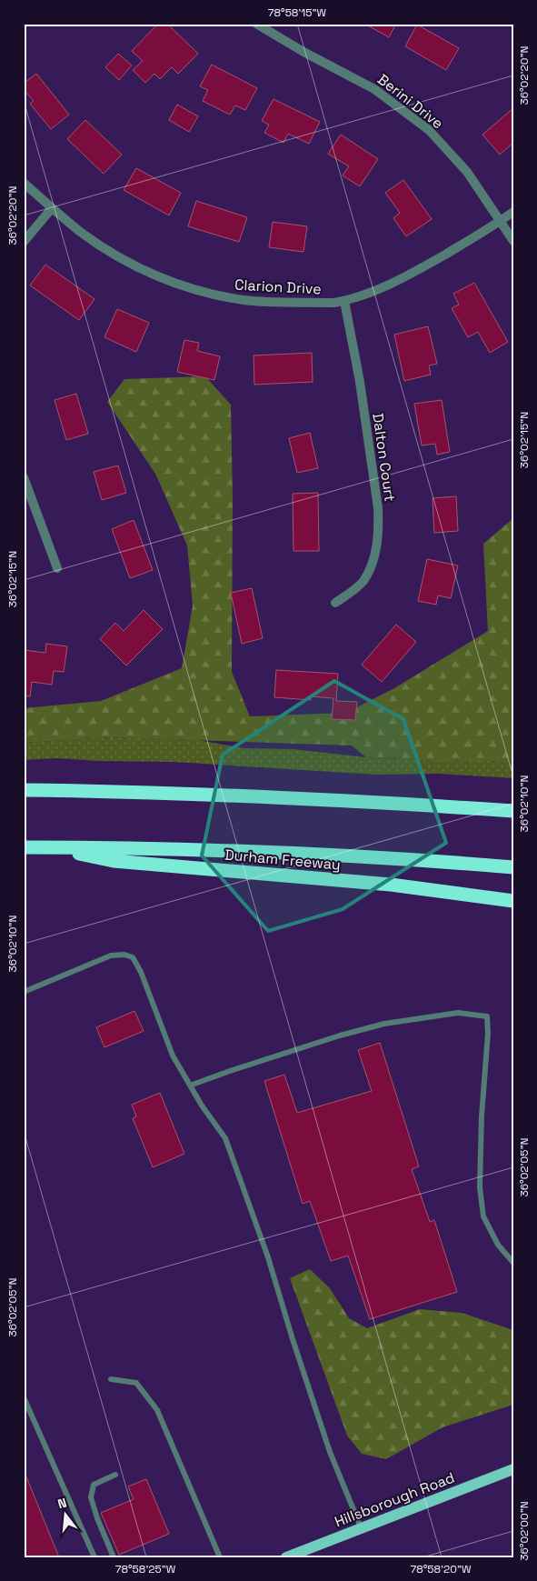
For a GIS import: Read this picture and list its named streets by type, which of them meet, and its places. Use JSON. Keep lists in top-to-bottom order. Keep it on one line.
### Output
{"streets":{"highway":["Durham Freeway"],"main road":["Hillsborough Road"],"street":["Berini Drive","Clarion Drive","Dalton Court"]},"crossings":[["Berini Drive","Clarion Drive"],["Clarion Drive","Dalton Court"]],"north":"top","coordinates":["78°58'15\"W","36°02'20\"N","36°02'15\"N","36°02'10\"N","36°02'05\"N","36°02'00\"N","78°58'25\"W","78°58'20\"W"]}
